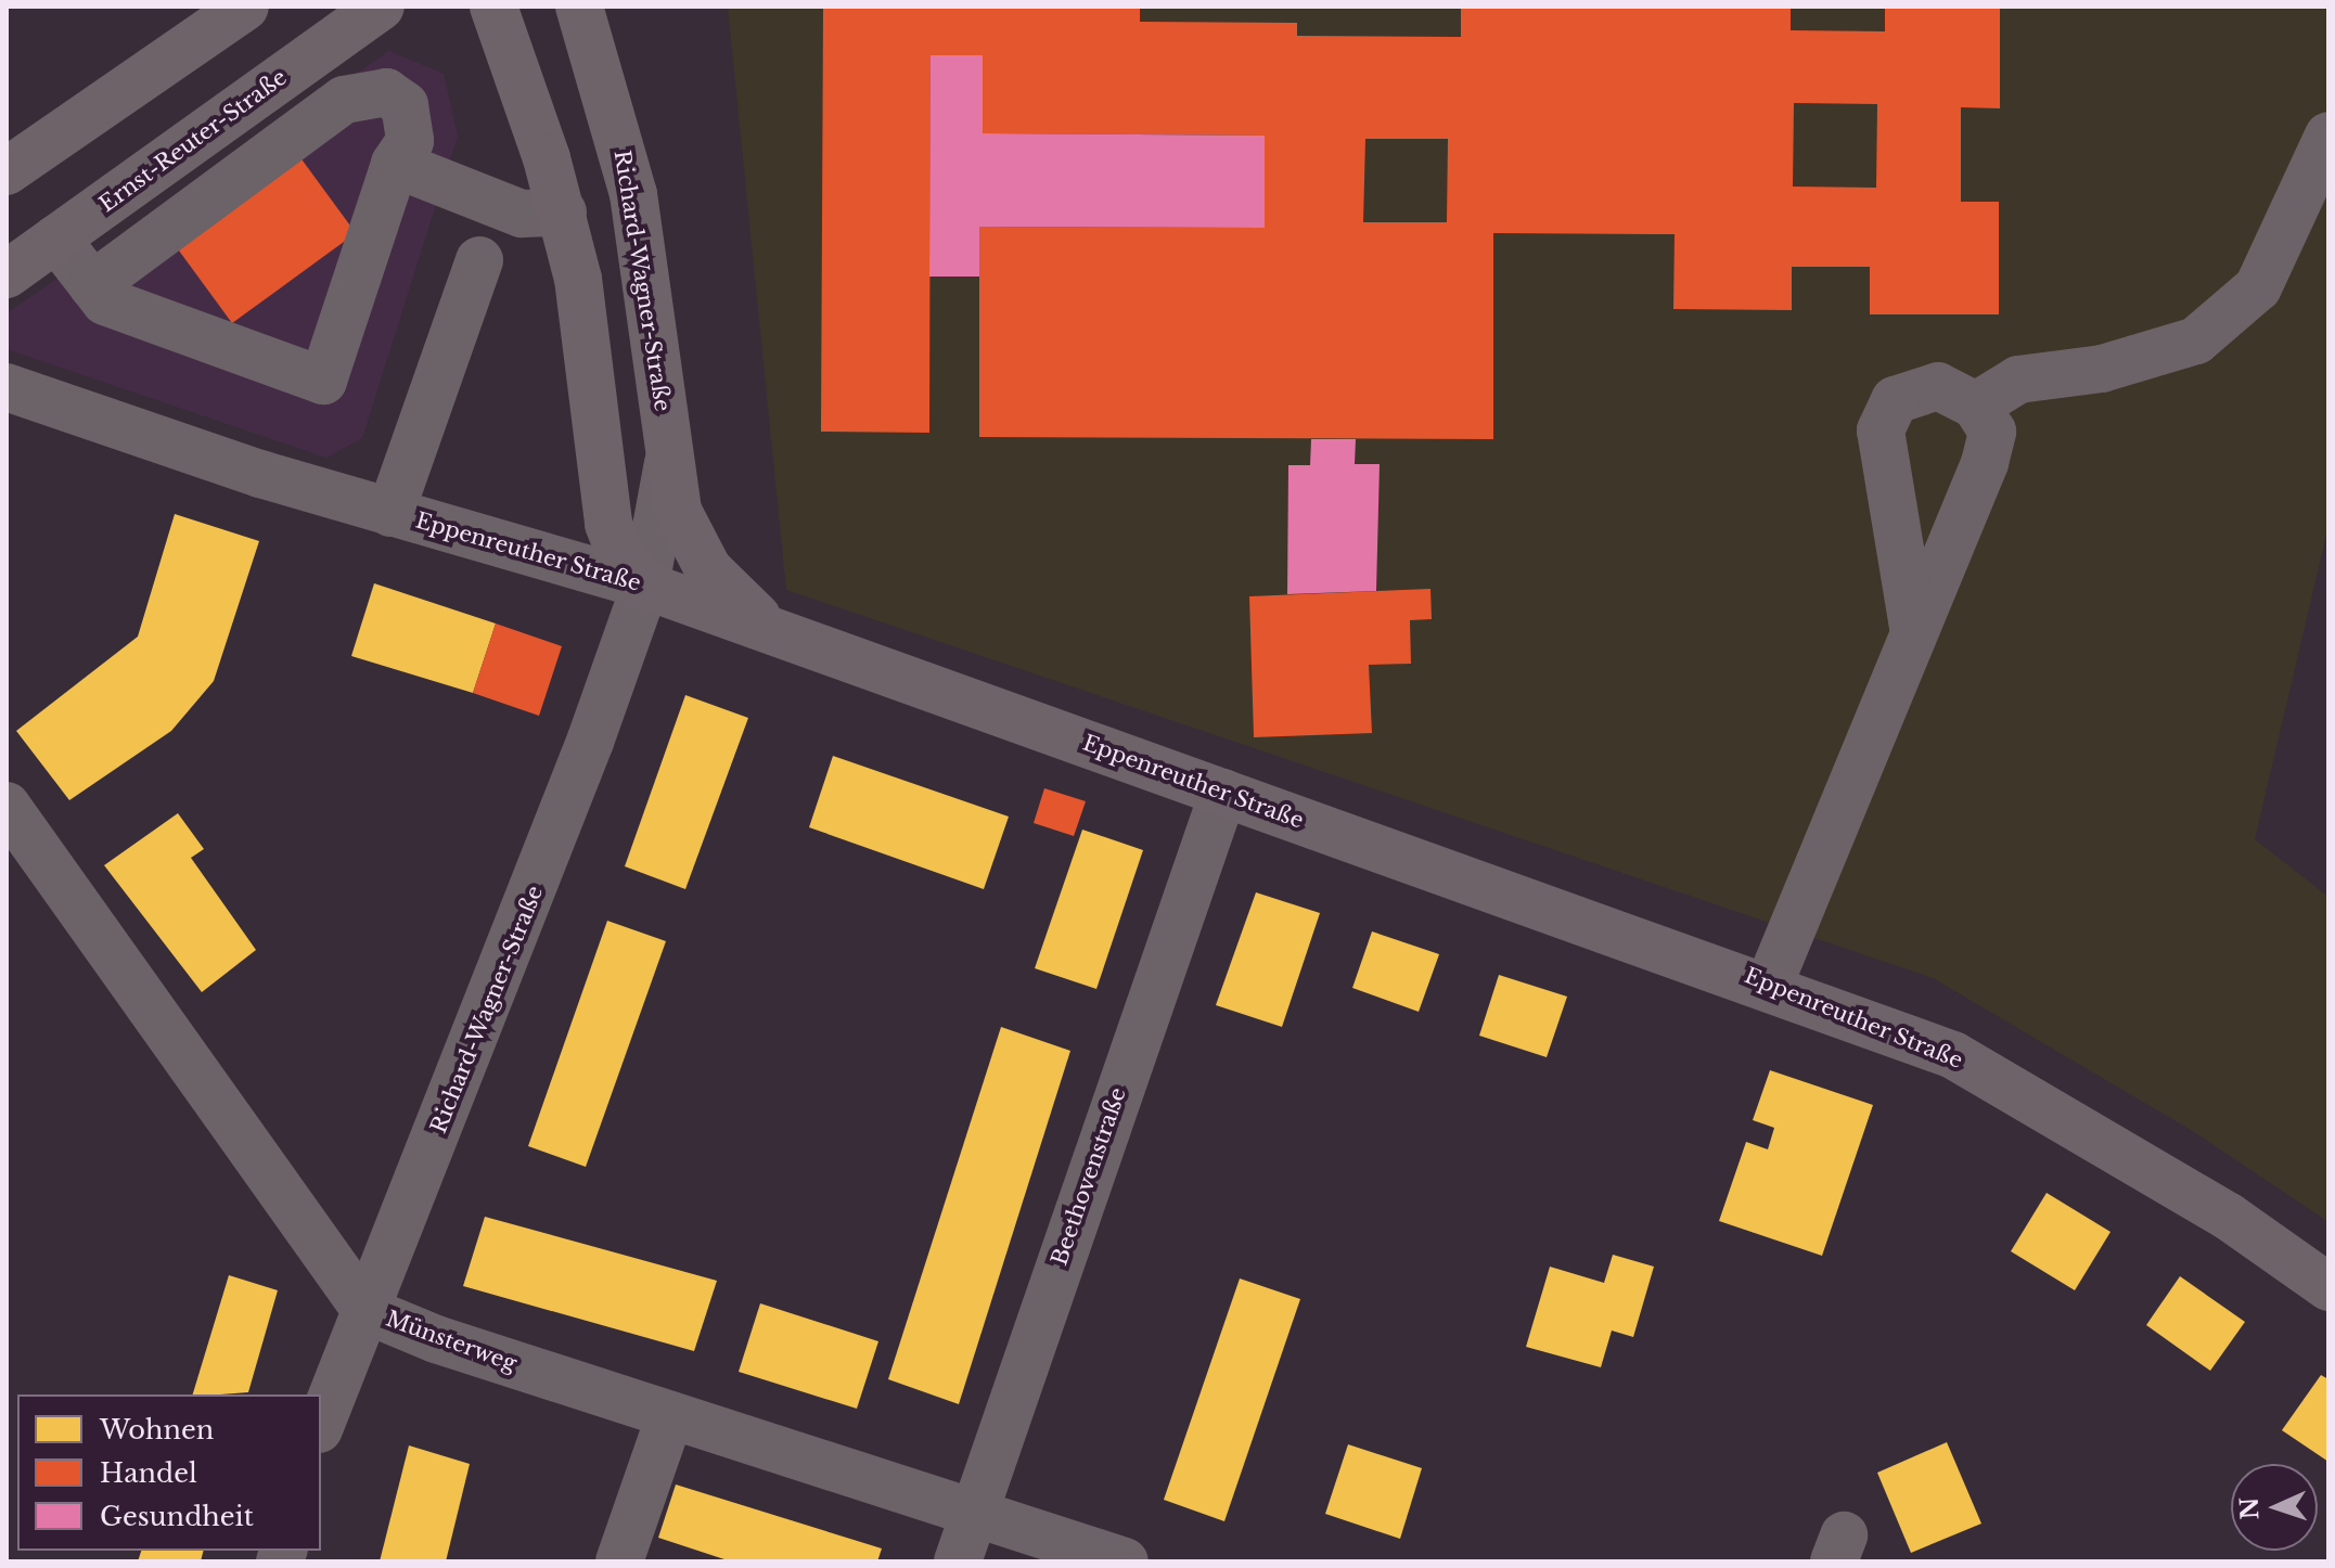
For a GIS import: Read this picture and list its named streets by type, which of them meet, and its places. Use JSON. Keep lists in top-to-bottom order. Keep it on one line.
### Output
{"streets":{"main road":["Ernst-Reuter-Straße","Richard-Wagner-Straße","Eppenreuther Straße"],"street":["Beethovenstraße","Münsterweg"]},"crossings":[["Richard-Wagner-Straße","Eppenreuther Straße"],["Richard-Wagner-Straße","Münsterweg"],["Eppenreuther Straße","Beethovenstraße"],["Beethovenstraße","Münsterweg"]],"legend":["Wohnen","Handel","Gesundheit"],"north":"left"}
